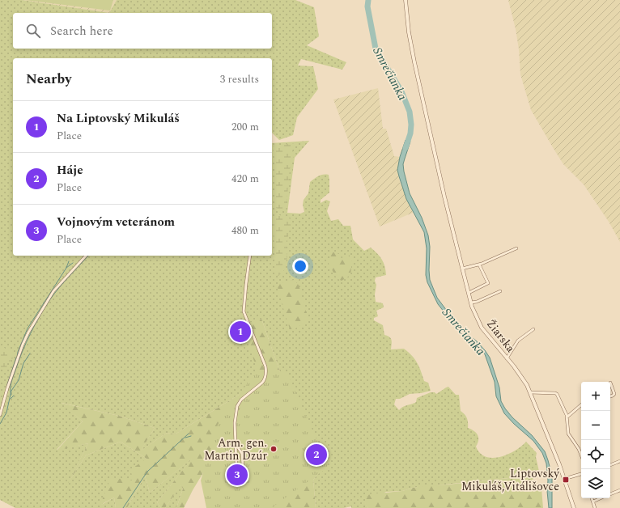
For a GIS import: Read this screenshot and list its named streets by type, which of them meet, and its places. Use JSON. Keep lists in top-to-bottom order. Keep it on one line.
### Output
{"streets":{"street":["Žiarska"]},"water":["Smrečianka"],"places":{"other":["Arm. gen. Martin Dzúr"],"transit":["Liptovský Mikuláš,Vitálišovce"]},"page":{"search":"Search here","heading":["Nearby","3 results"],"list":[{"mark":"1","name":"Na Liptovský Mikuláš","note":"Place","value":"200 m"},{"mark":"2","name":"Háje","note":"Place","value":"420 m"},{"mark":"3","name":"Vojnovým veteránom","note":"Place","value":"480 m"}],"pins":["1","2","3"],"map_buttons":["+","−"]}}
